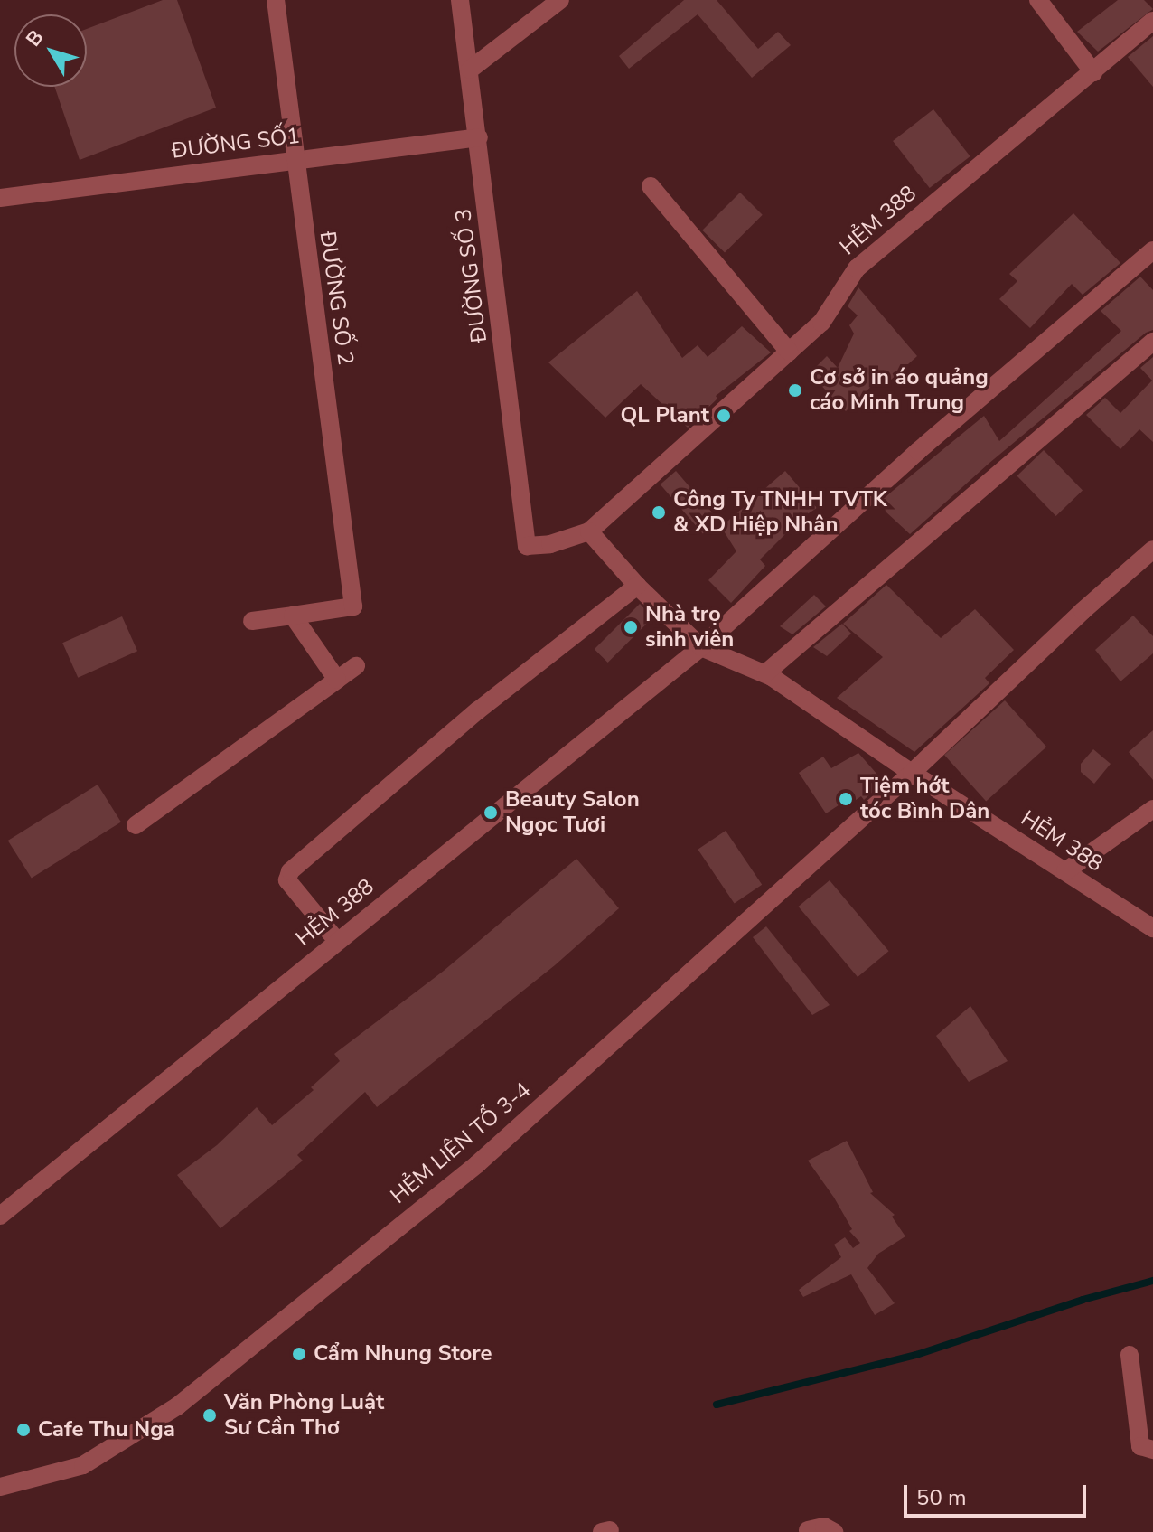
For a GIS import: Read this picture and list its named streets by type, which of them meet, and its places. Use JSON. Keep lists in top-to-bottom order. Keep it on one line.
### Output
{"streets":{"street":["ĐƯỜNG SỐ1","HẺM 388","ĐƯỜNG SỐ 3","ĐƯỜNG SỐ 2","HẺM LIÊN TỔ 3-4"]},"crossings":[["ĐƯỜNG SỐ1","ĐƯỜNG SỐ 3"],["ĐƯỜNG SỐ1","ĐƯỜNG SỐ 2"],["HẺM 388","ĐƯỜNG SỐ 3"],["HẺM 388","HẺM LIÊN TỔ 3-4"]],"places":["Cơ sở in áo quảng cáo Minh Trung","QL Plant","Công Ty TNHH TVTK & XD Hiệp Nhân","Nhà trọ sinh viên","Tiệm hớt tóc Bình Dân","Beauty Salon Ngọc Tươi","Cẩm Nhung Store","Văn Phòng Luật Sư Cần Thơ","Cafe Thu Nga"],"scale_bar":"50 m","north":"top left"}
